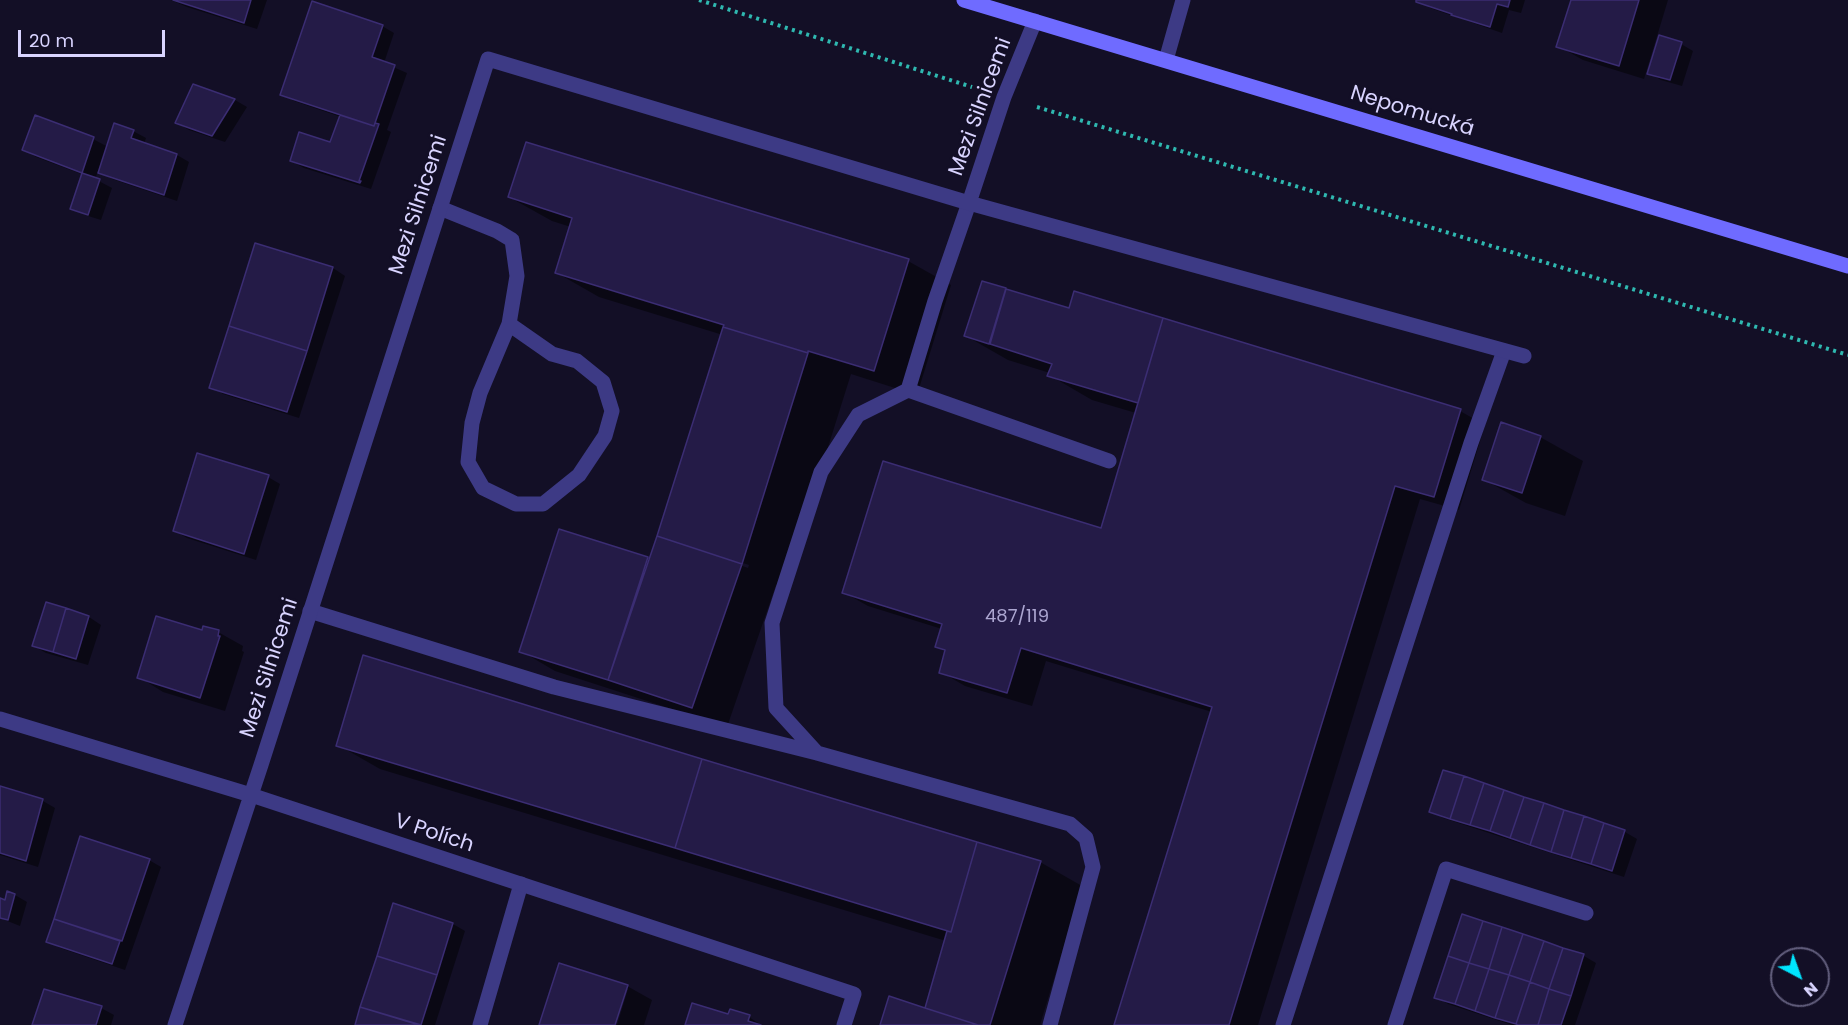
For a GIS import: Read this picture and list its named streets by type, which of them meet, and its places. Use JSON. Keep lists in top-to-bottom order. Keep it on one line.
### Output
{"streets":{"street":["Mezi Silnicemi","Nepomucká","V Polích"]},"crossings":[["Mezi Silnicemi","Nepomucká"],["Mezi Silnicemi","V Polích"]],"house_numbers":["487/119"],"scale_bar":"20 m","north":"bottom right"}
